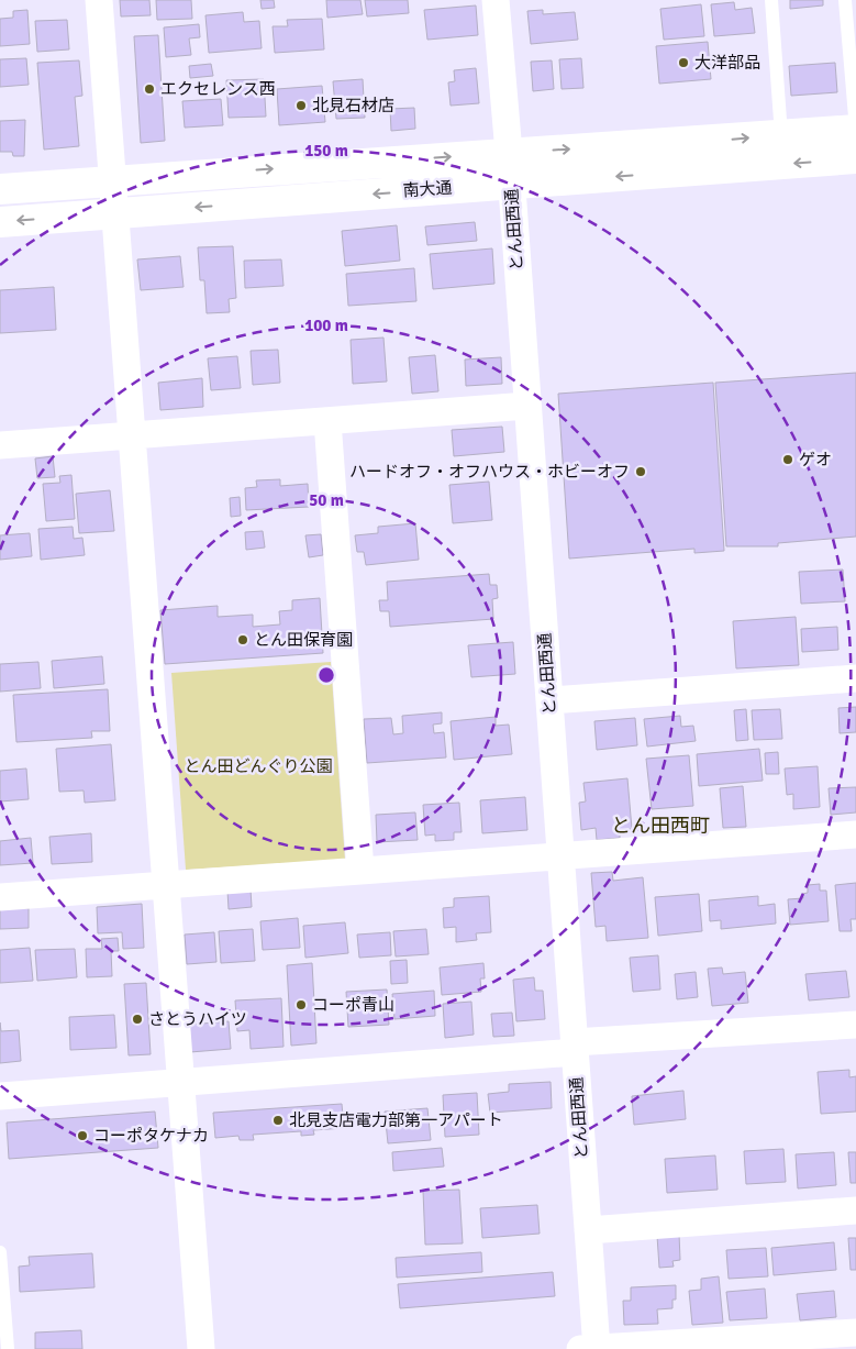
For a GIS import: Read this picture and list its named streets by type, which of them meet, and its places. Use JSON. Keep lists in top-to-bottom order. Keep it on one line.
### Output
{"streets":{"street":["南大通","とん田西通"]},"crossings":[["南大通","とん田西通"]],"districts":["とん田西町"],"parks":["とん田どんぐり公園"],"places":["大洋部品","エクセレンス西","北見石材店","ゲオ","ハードオフ・オフハウス・ホビーオフ","とん田保育園","コーポ青山","さとうハイツ","北見支店電力部第一アパート","コーポタケナカ"],"rings":["150 m","100 m","50 m"]}
